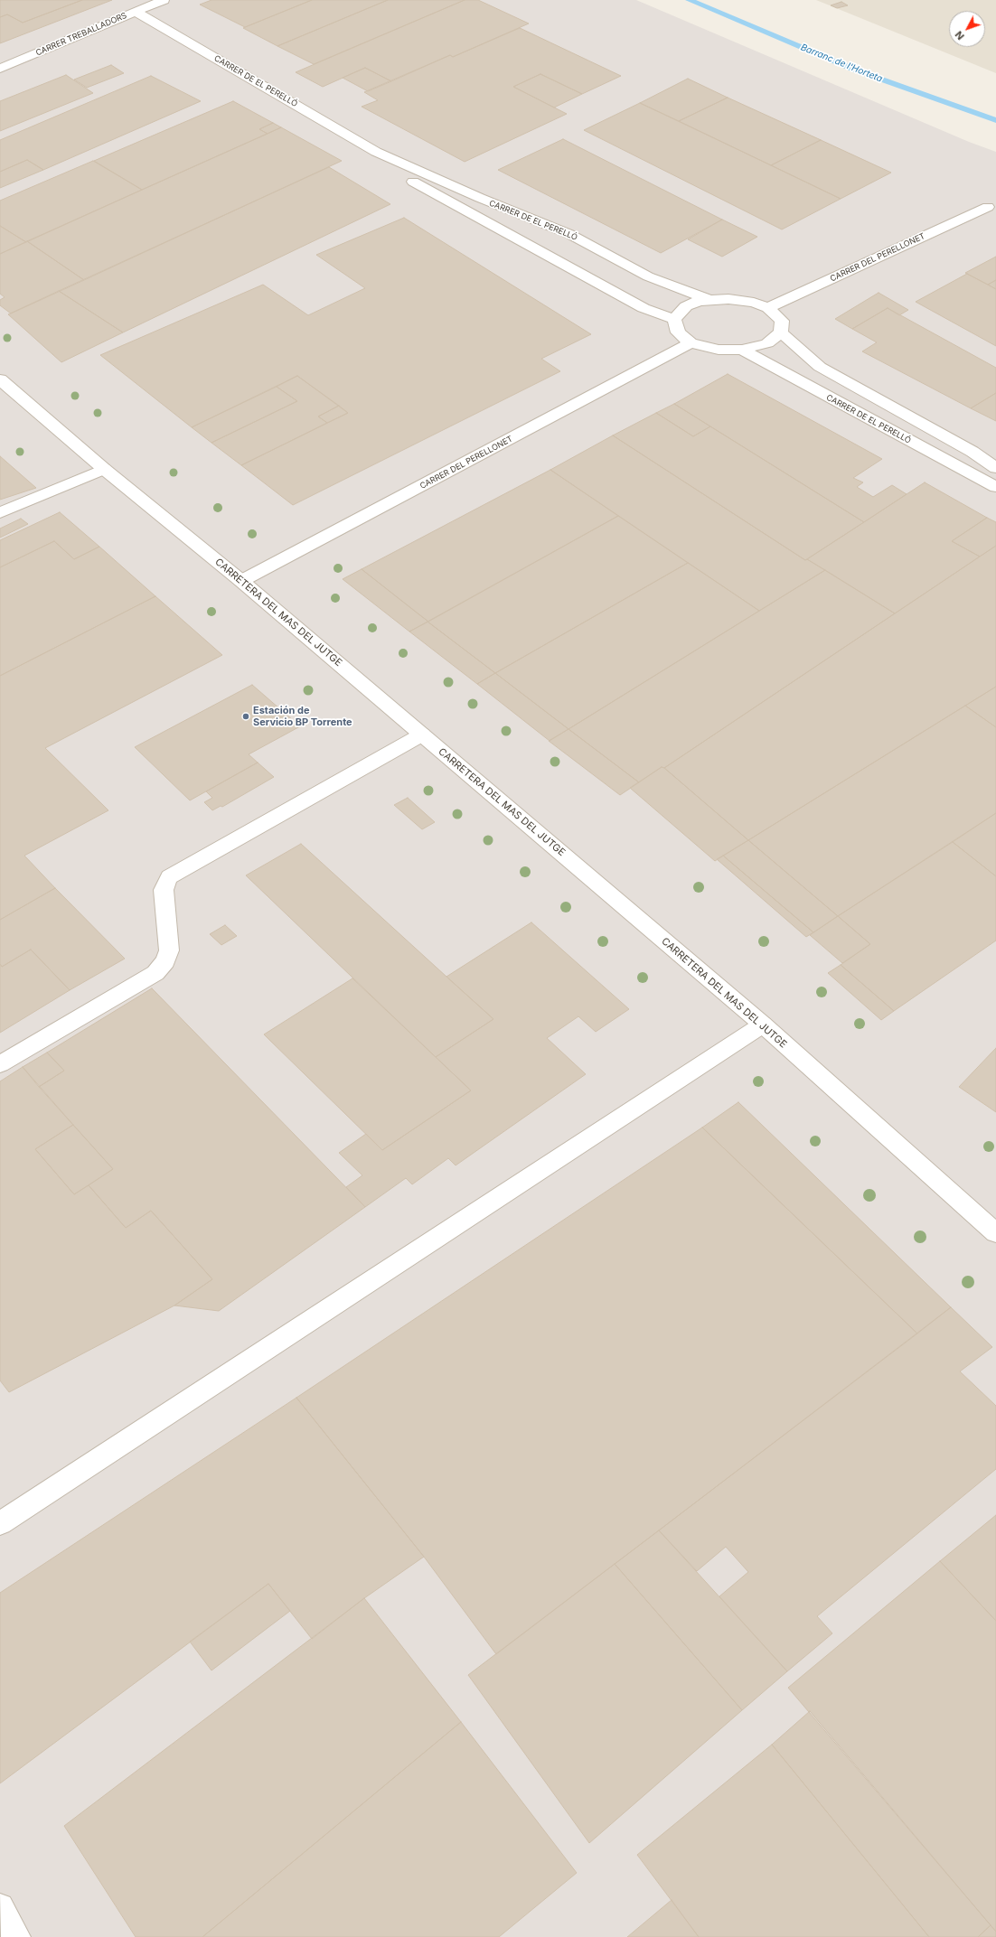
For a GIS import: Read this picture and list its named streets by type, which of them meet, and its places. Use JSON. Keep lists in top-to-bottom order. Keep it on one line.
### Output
{"streets":{"street":["CARRER TREBALLADORS","CARRER DE EL PERELLÓ","CARRER DEL PERELLONET","CARRETERA DEL MAS DEL JUTGE"]},"crossings":[["CARRER TREBALLADORS","CARRER DE EL PERELLÓ"],["CARRER DEL PERELLONET","CARRETERA DEL MAS DEL JUTGE"]],"water":["Barranc de l'Horteta"],"places":["Estación de Servicio BP Torrente"],"north":"bottom left"}
